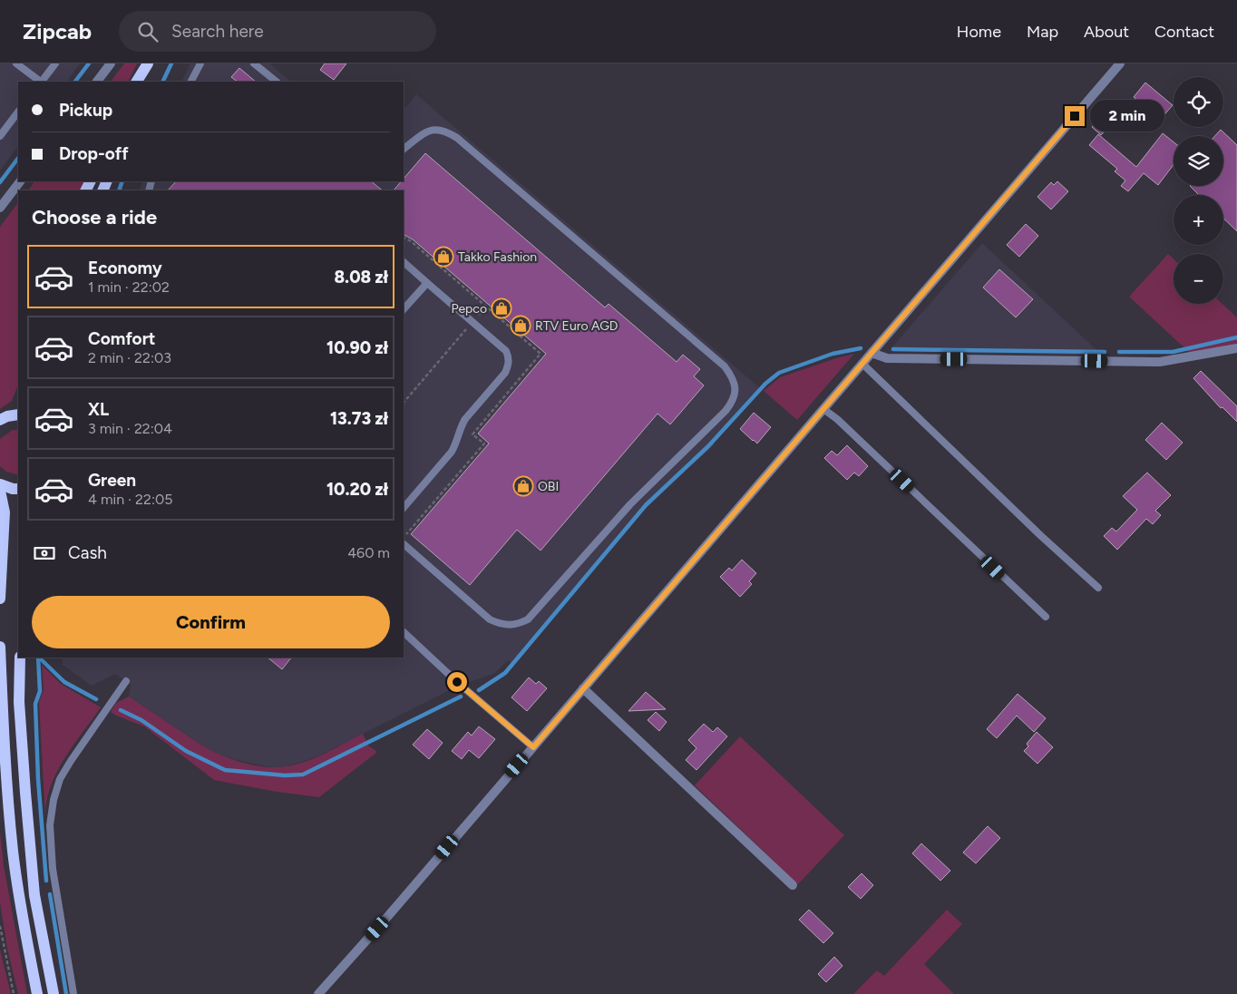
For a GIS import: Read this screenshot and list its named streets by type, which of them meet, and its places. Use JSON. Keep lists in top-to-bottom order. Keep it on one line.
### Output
{"places":{"shop":["Takko Fashion","Pepco","RTV Euro AGD","OBI"]},"page":{"header":"Zipcab","search":"Search here","nav":["Home","Map","About","Contact"],"map_buttons":["+","−"],"banner":["Pickup","Drop-off"],"bubble":"2 min","heading":"Choose a ride","list":[{"name":"Economy","note":"1 min · 22:02","value":"8.08 zł"},{"name":"Comfort","note":"2 min · 22:03","value":"10.90 zł"},{"name":"XL","note":"3 min · 22:04","value":"13.73 zł"},{"name":"Green","note":"4 min · 22:05","value":"10.20 zł"}],"pay":["Cash","460 m"],"buttons":"Confirm"}}
